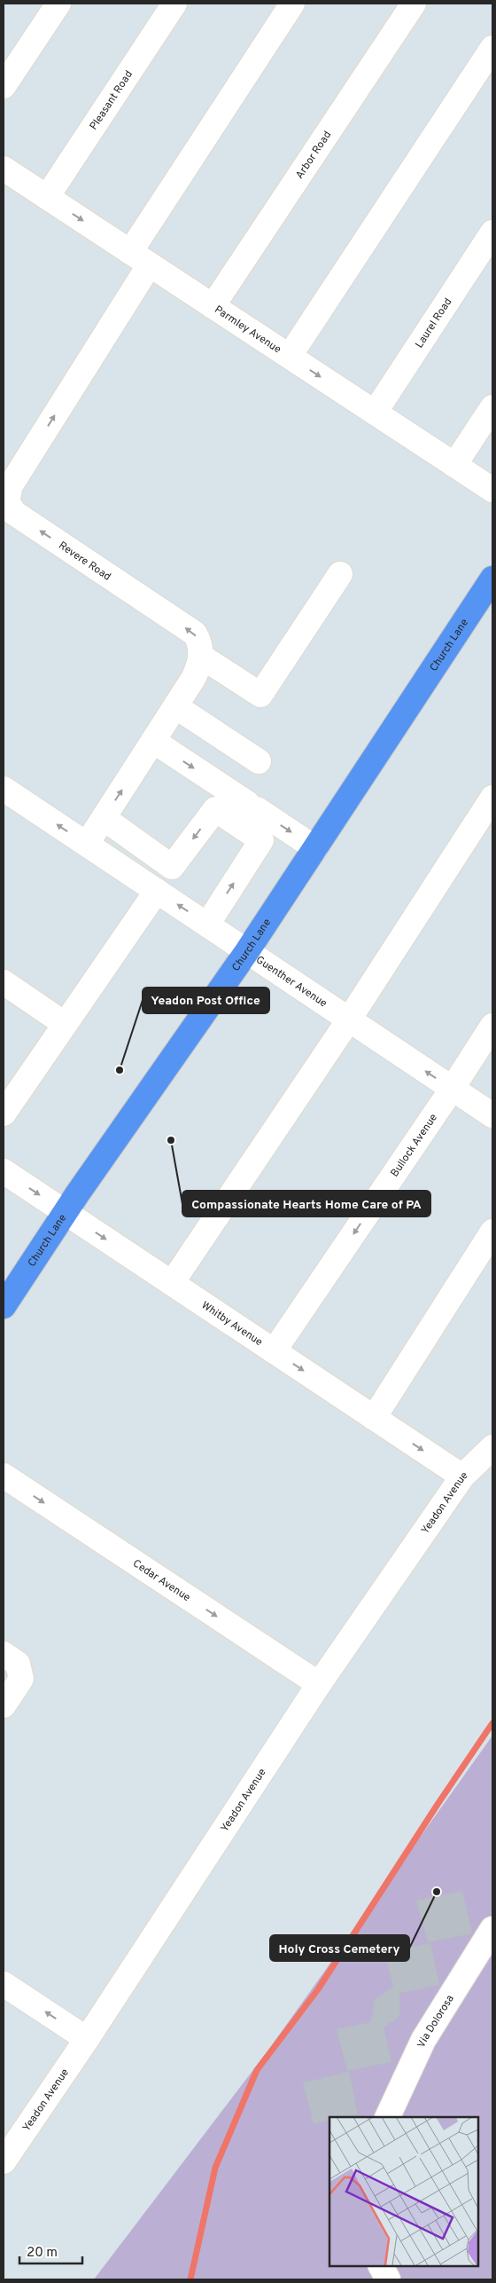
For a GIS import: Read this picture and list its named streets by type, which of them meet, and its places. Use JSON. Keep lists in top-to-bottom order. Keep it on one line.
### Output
{"streets":{"main road":["Church Lane"],"street":["Pleasant Road","Arbor Road","Laurel Road","Parmley Avenue","Revere Road","Guenther Avenue","Bullock Avenue","Whitby Avenue","Yeadon Avenue","Cedar Avenue","Via Dolorosa"]},"crossings":[["Pleasant Road","Parmley Avenue"],["Arbor Road","Parmley Avenue"],["Laurel Road","Parmley Avenue"],["Parmley Avenue","Revere Road"],["Church Lane","Guenther Avenue"],["Church Lane","Whitby Avenue"],["Guenther Avenue","Bullock Avenue"],["Bullock Avenue","Whitby Avenue"],["Whitby Avenue","Yeadon Avenue"],["Yeadon Avenue","Cedar Avenue"]],"one_way":["Parmley Avenue","Guenther Avenue","Whitby Avenue","Cedar Avenue"],"places":["Yeadon Post Office","Compassionate Hearts Home Care of PA","Holy Cross Cemetery"],"scale_bar":"20 m"}
